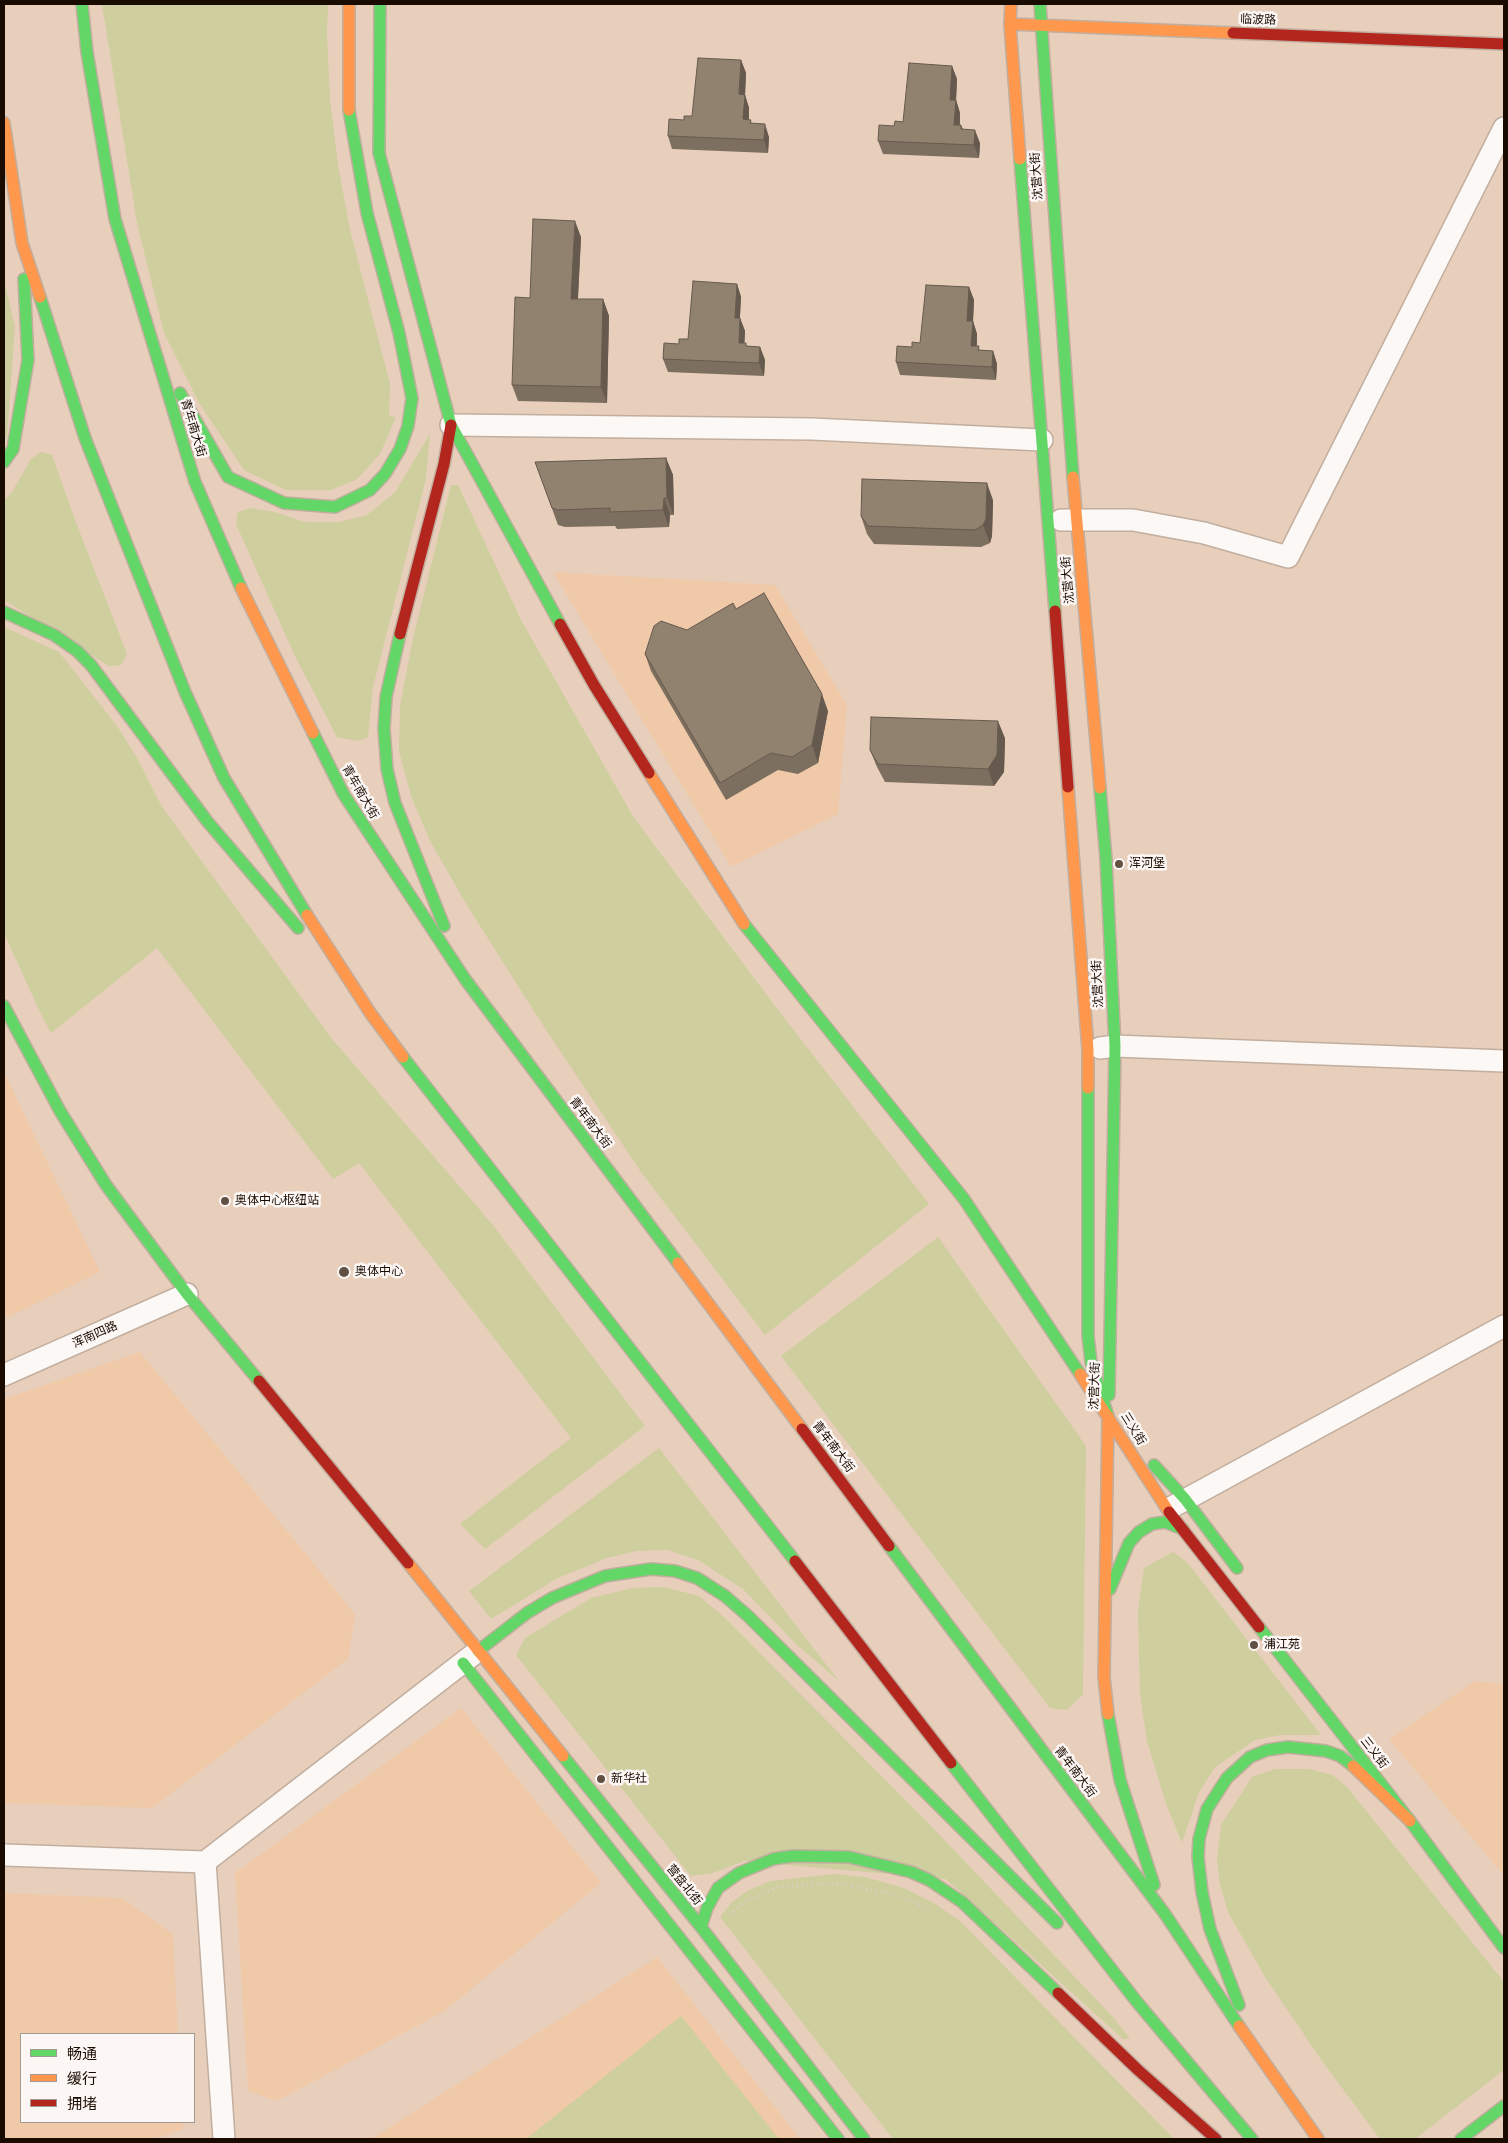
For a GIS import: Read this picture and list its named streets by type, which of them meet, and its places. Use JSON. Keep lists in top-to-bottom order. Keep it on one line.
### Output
{"streets":{"main road":["临波路","沈营大街","青年南大街","三义街","营盘北街"],"street":["浑南四路"]},"crossings":[["临波路","沈营大街"],["沈营大街","三义街"]],"places":["浑河堡","奥体中心枢纽站","奥体中心","浦江苑","新华社"],"legend":["畅通","缓行","拥堵"]}
